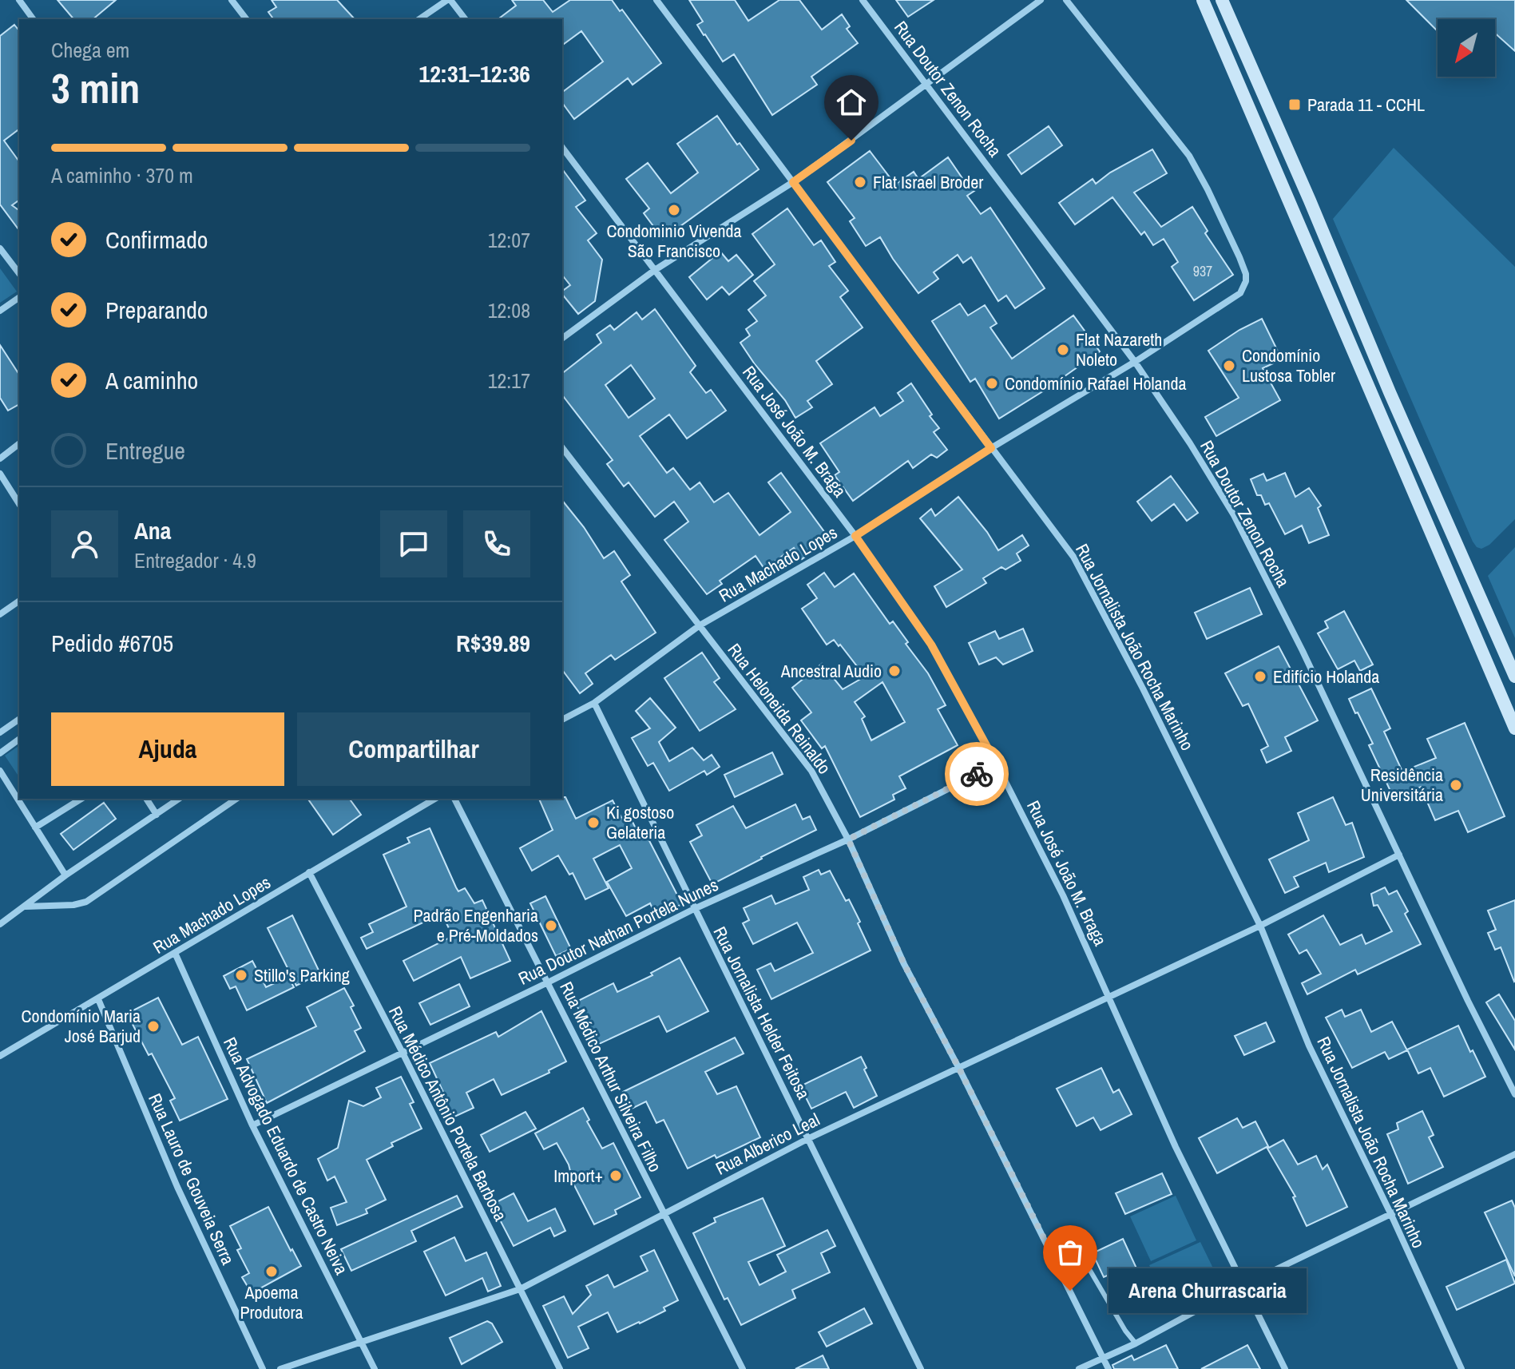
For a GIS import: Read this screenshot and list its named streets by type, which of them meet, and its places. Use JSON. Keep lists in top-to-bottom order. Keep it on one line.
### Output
{"streets":{"street":["Rua Doutor Zenon Rocha","Rua José João M. Braga","Rua Machado Lopes","Rua Jornalista João Rocha Marinho","Rua Heloneida Reinaldo","Rua Doutor Nathan Portela Nunes","Rua Jornalista Helder Feitosa","Rua Médico Arthur Silveira Filho","Rua Médico Antônio Portela Barbosa","Rua Alberico Leal","Rua Advogado Eduardo de Castro Neiva","Rua Lauro de Gouveia Serra"]},"crossings":[["Rua Doutor Zenon Rocha","Rua Machado Lopes"],["Rua José João M. Braga","Rua Machado Lopes"],["Rua José João M. Braga","Rua Doutor Nathan Portela Nunes"],["Rua José João M. Braga","Rua Alberico Leal"],["Rua Machado Lopes","Rua Jornalista João Rocha Marinho"],["Rua Machado Lopes","Rua Heloneida Reinaldo"],["Rua Machado Lopes","Rua Jornalista Helder Feitosa"],["Rua Machado Lopes","Rua Médico Antônio Portela Barbosa"],["Rua Machado Lopes","Rua Advogado Eduardo de Castro Neiva"],["Rua Machado Lopes","Rua Lauro de Gouveia Serra"],["Rua Jornalista João Rocha Marinho","Rua Alberico Leal"],["Rua Heloneida Reinaldo","Rua Doutor Nathan Portela Nunes"],["Rua Heloneida Reinaldo","Rua Alberico Leal"],["Rua Doutor Nathan Portela Nunes","Rua Jornalista Helder Feitosa"],["Rua Doutor Nathan Portela Nunes","Rua Médico Arthur Silveira Filho"],["Rua Doutor Nathan Portela Nunes","Rua Médico Antônio Portela Barbosa"],["Rua Doutor Nathan Portela Nunes","Rua Advogado Eduardo de Castro Neiva"],["Rua Jornalista Helder Feitosa","Rua Alberico Leal"],["Rua Médico Arthur Silveira Filho","Rua Alberico Leal"],["Rua Médico Antônio Portela Barbosa","Rua Alberico Leal"],["Rua Alberico Leal","Rua Advogado Eduardo de Castro Neiva"]],"places":{"transit":["Parada 11 - CCHL"],"other":["Flat Israel Broder","Condominio Vivenda São Francisco","Flat Nazareth Noleto","Condomínio Lustosa Tobler","Condomínio Rafael Holanda","Ancestral Audio","Edifício Holanda","Residência Universitária","Ki gostoso Gelateria","Padrão Engenharia e Pré-Moldados","Stillo's Parking","Condomínio Maria José Barjud","Import+","Apoema Produtora","Arena Churrascaria"]},"house_numbers":["937"],"north":"bottom left","page":{"heading":["3 min","Chega em","12:31–12:36"],"panel":["Ana","Entregador · 4.9","Pedido #6705","R$39.89"],"bar":"A caminho · 370 m","list":[["Confirmado","12:07"],["Preparando","12:08"],["A caminho","12:17"],"Entregue"],"buttons":["Ajuda","Compartilhar"],"bubble":"Arena Churrascaria"}}
